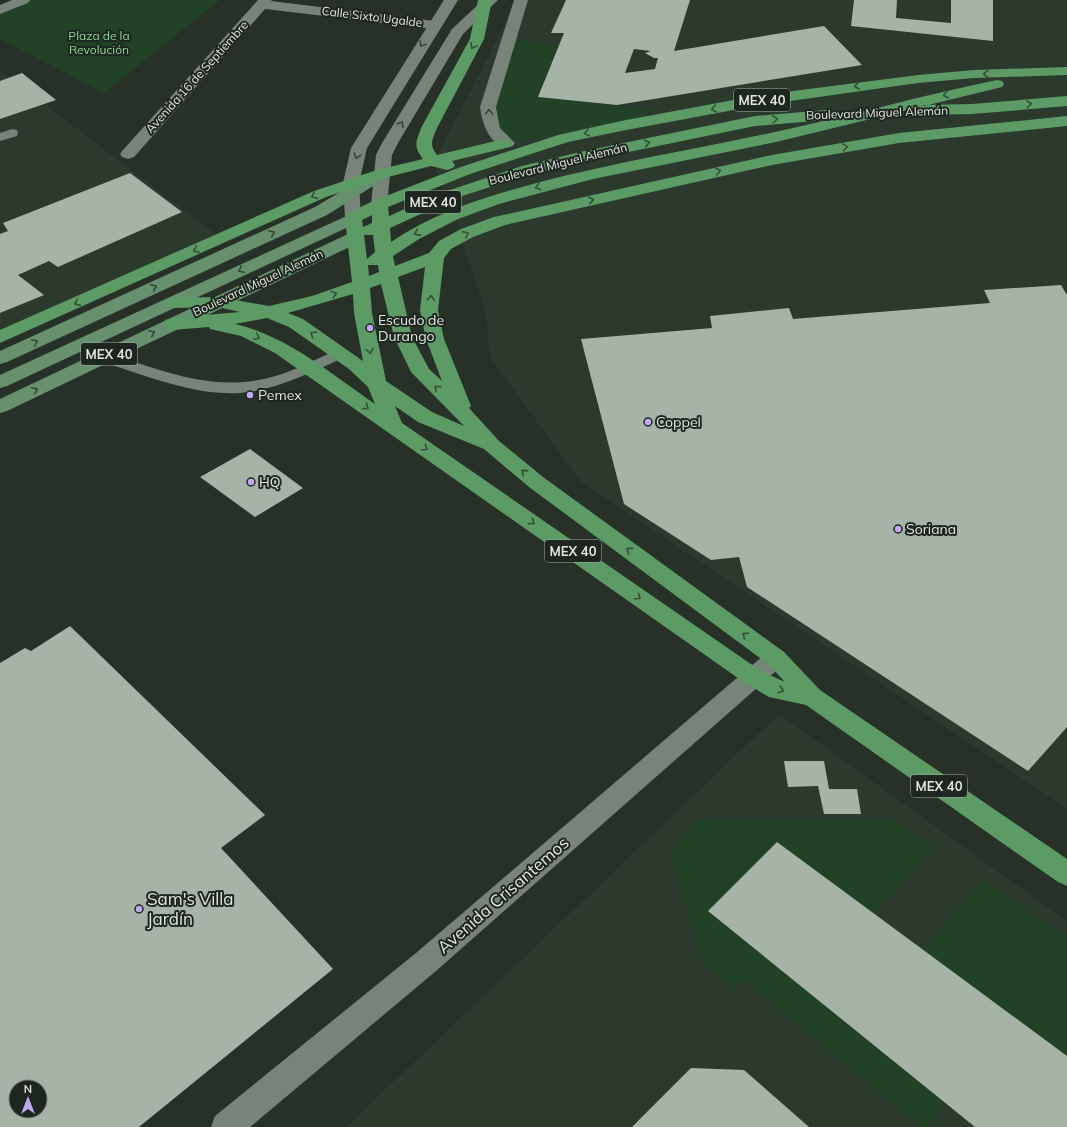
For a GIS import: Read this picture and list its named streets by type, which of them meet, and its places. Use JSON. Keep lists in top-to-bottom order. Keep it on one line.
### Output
{"streets":{"highway":["MEX 40","Boulevard Miguel Alemán"],"main road":["Calle Sixto Ugalde","Avenida 16 de Septiembre","Avenida Crisantemos"]},"crossings":[["Calle Sixto Ugalde","Avenida 16 de Septiembre"],["MEX 40","Boulevard Miguel Alemán"],["MEX 40","Avenida Crisantemos"]],"parks":["Plaza de la Revolución"],"places":["Escudo de Durango","Pemex","Coppel","HQ","Soriana","Sam's Villa Jardín"],"north":"top"}
